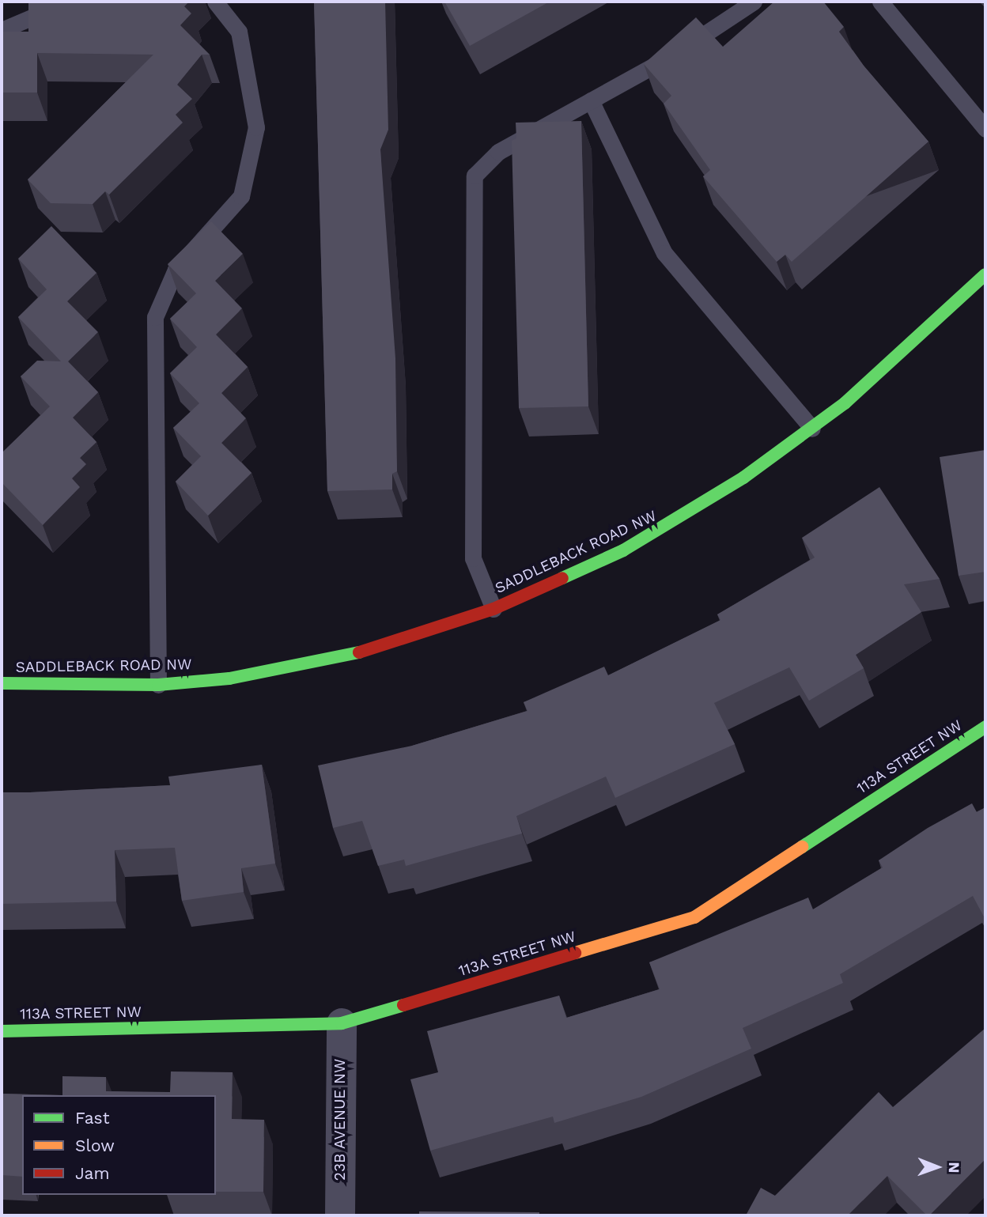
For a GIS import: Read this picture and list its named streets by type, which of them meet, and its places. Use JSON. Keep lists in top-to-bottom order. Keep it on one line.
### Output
{"streets":{"street":["SADDLEBACK ROAD NW","113A STREET NW","23B AVENUE NW"]},"crossings":[["113A STREET NW","23B AVENUE NW"]],"legend":["Fast","Slow","Jam"],"north":"right"}
